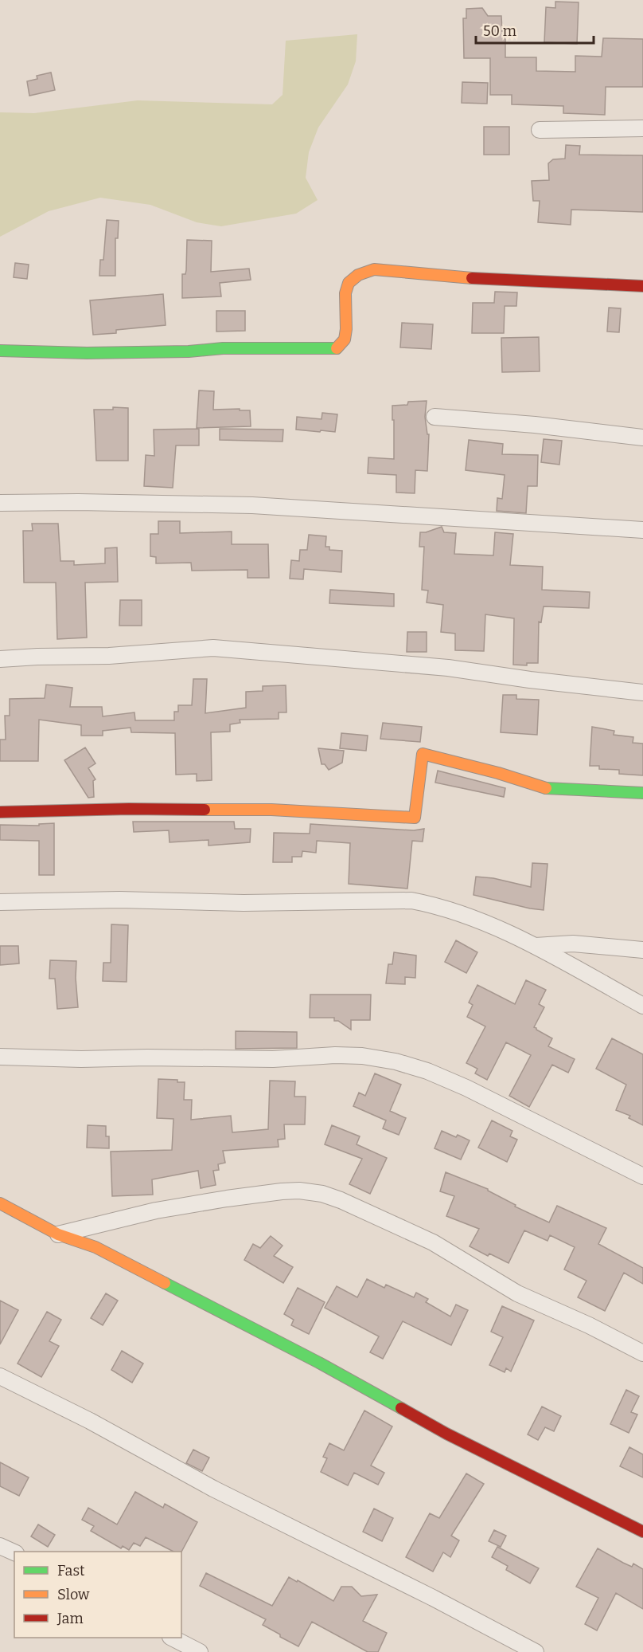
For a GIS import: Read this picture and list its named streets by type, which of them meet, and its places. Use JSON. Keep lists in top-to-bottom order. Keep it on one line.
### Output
{"legend":["Fast","Slow","Jam"],"scale_bar":"50 m"}
